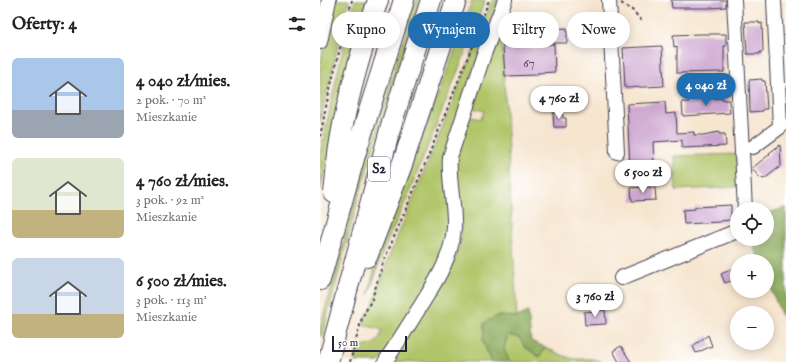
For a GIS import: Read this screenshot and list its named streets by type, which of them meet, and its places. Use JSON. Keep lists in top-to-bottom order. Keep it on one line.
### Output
{"streets":{"highway":["S2"]},"house_numbers":["67"],"scale_bar":"50 m","page":{"heading":"Oferty: 4","chip":["Kupno","Wynajem","Filtry","Nowe"],"list":[{"name":"4 040 zł/mies.","note":"2 pok. · 70 m² · Mieszkanie"},{"name":"4 760 zł/mies.","note":"3 pok. · 92 m² · Mieszkanie"},{"name":"6 500 zł/mies.","note":"3 pok. · 113 m² · Mieszkanie"}],"price":["4 040 zł","4 760 zł","6 500 zł","3 760 zł"],"map_buttons":["+","−"],"scale":"50 m"}}
